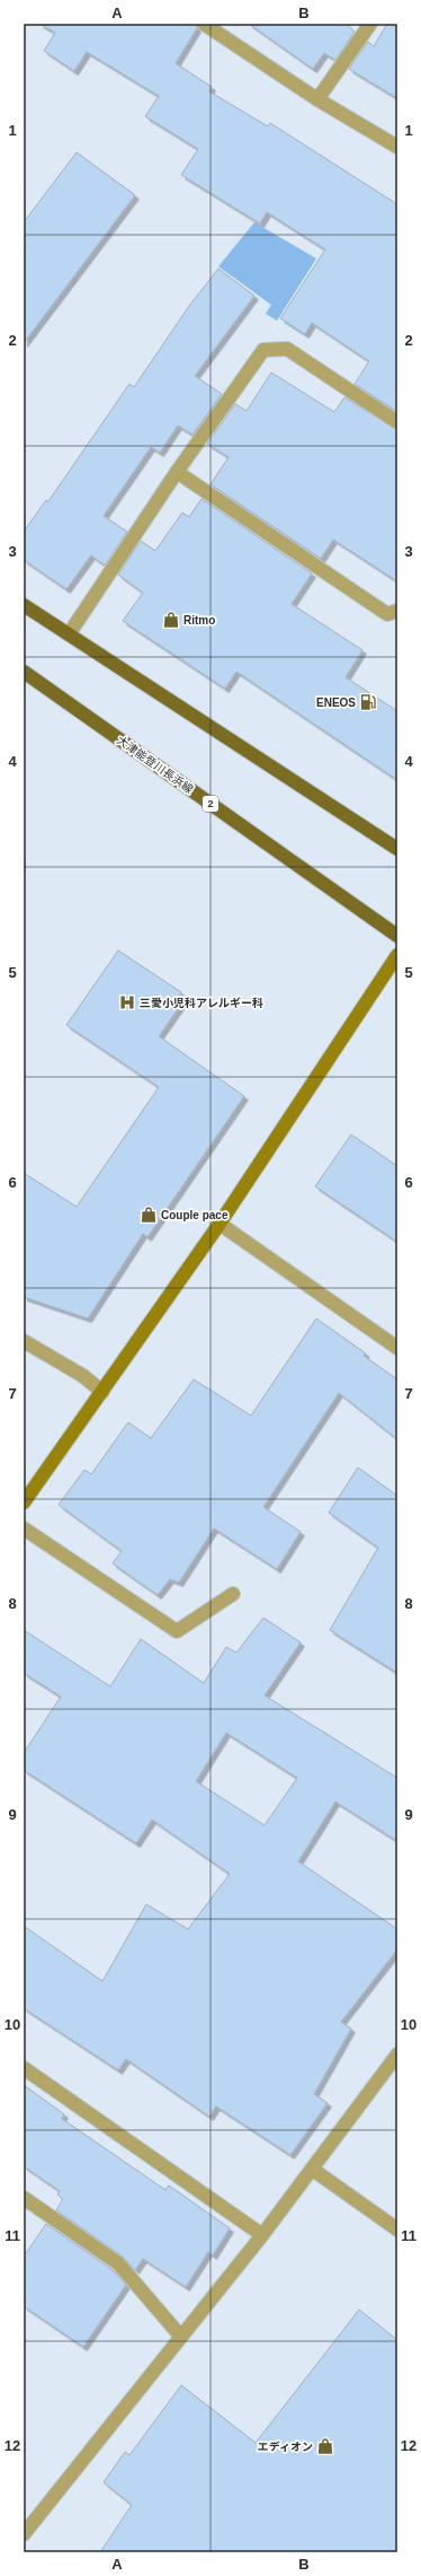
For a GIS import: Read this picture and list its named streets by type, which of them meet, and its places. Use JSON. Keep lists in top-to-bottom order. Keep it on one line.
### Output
{"streets":{"main road":["大津能登川長浜線","2"]},"places":{"shop":["Ritmo","Couple pace","エディオン"],"fuel station":["ENEOS"],"hospital":["三愛小児科アレルギー科"]},"grid":{"columns":["A","B"],"rows":["1","2","3","4","5","6","7","8","9","10","11","12"]}}
